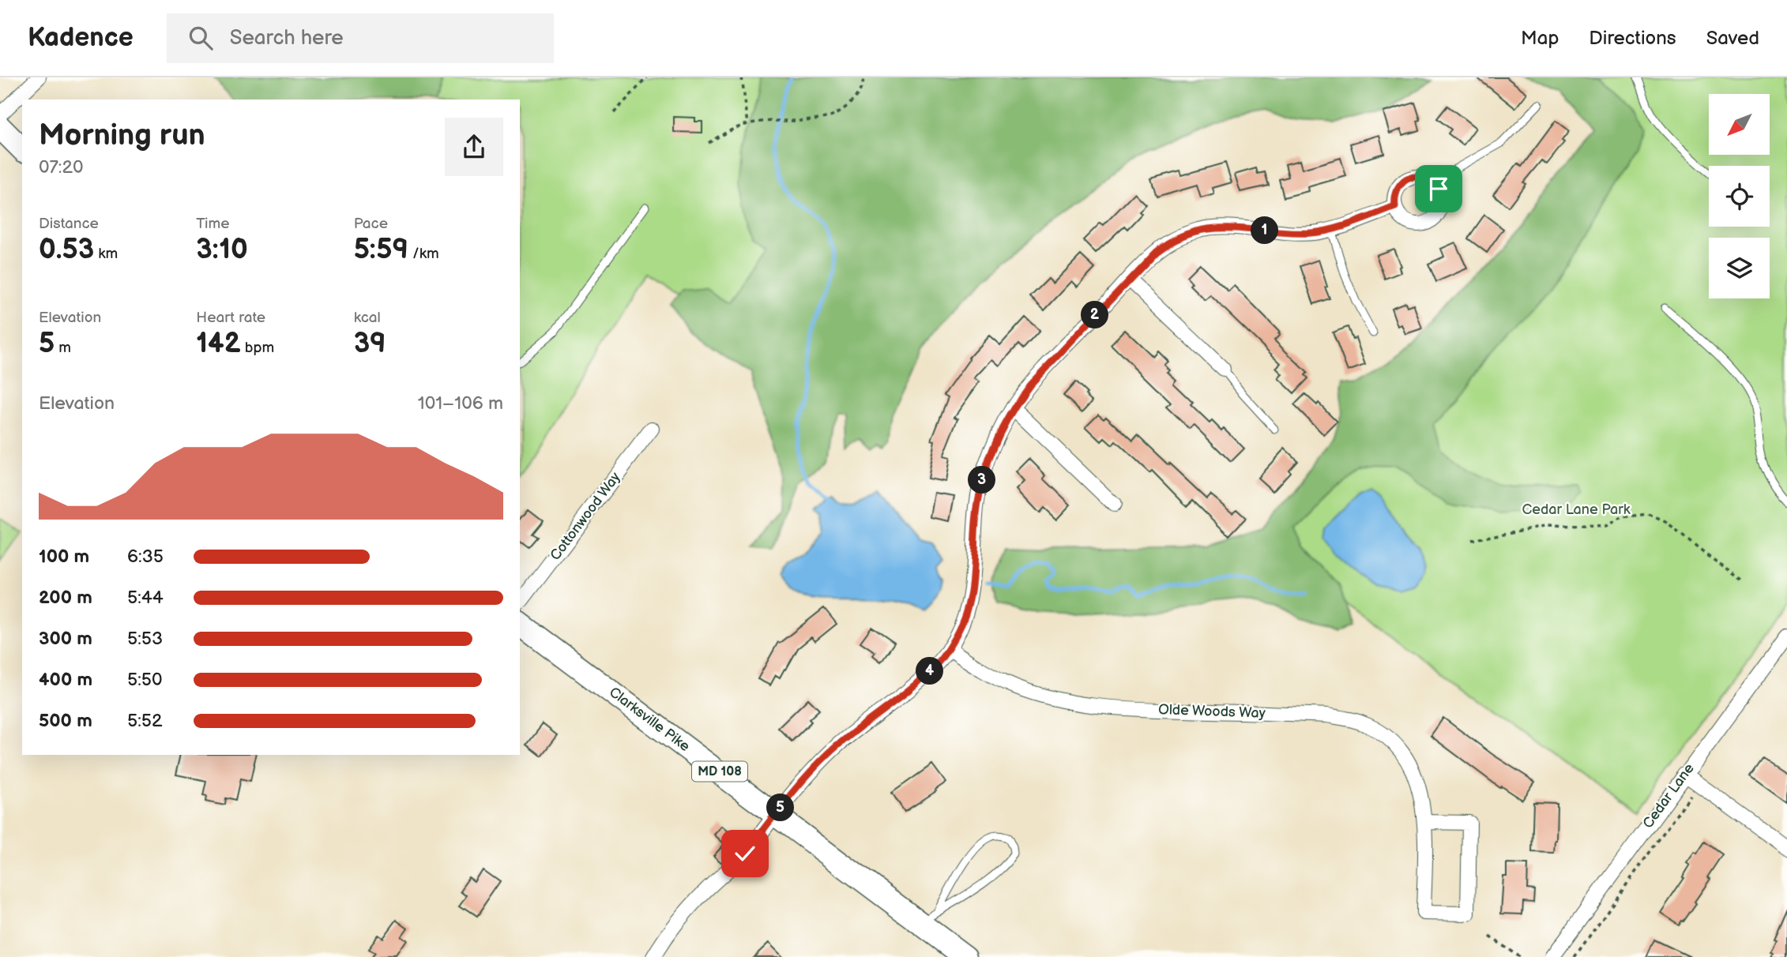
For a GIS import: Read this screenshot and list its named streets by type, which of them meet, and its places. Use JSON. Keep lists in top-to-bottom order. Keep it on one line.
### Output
{"streets":{"main road":["Clarksville Pike","MD 108"],"street":["Cottonwood Way","Olde Woods Way","Cedar Lane"]},"parks":["Cedar Lane Park"],"north":"bottom left","page":{"header":"Kadence","search":"Search here","nav":["Map","Directions","Saved"],"heading":["Morning run","07:20"],"stats":[["Distance","0.53 km"],["Time","3:10"],["Pace","5:59 /km"],["Elevation","5 m"],["Heart rate","142 bpm"],["kcal","39"]],"pins":["1","2","3","4","5"],"chart":["Elevation","101–106 m"],"list":[{"name":"100 m","note":"6:35"},{"name":"200 m","note":"5:44"},{"name":"300 m","note":"5:53"},{"name":"400 m","note":"5:50"},{"name":"500 m","note":"5:52"}]}}
